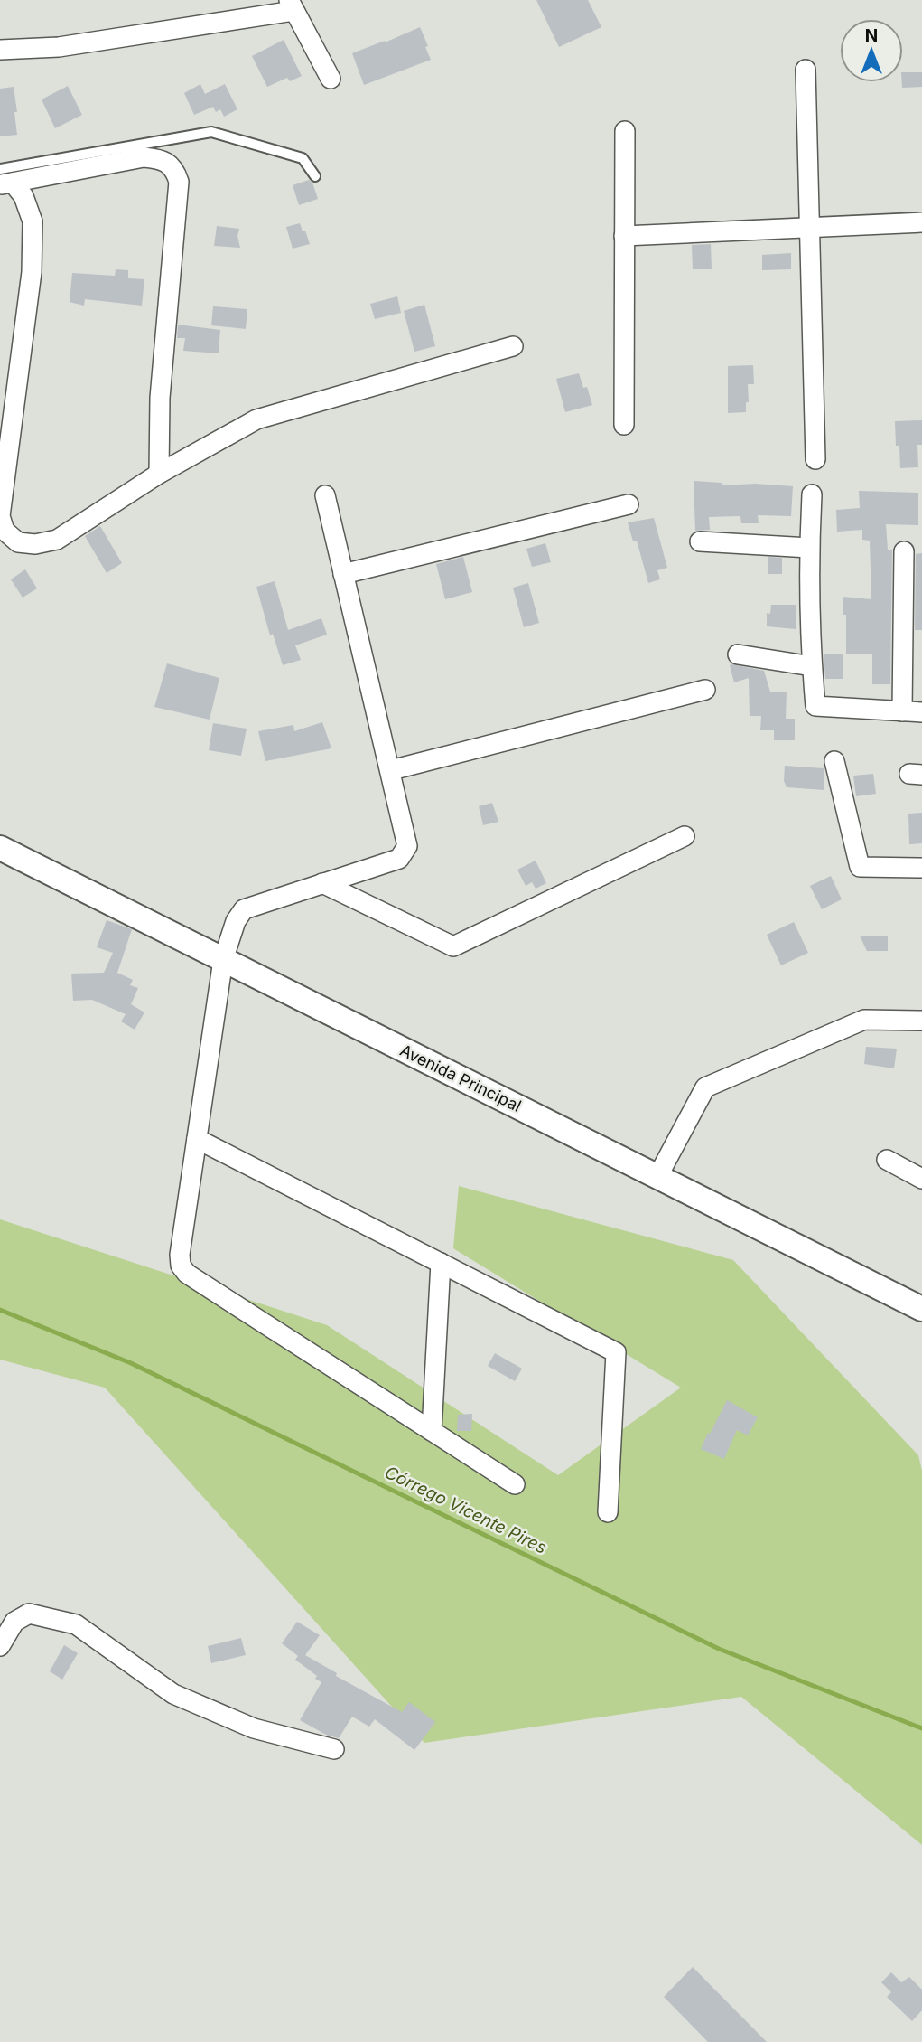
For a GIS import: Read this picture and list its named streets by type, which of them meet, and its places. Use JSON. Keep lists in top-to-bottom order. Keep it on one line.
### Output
{"streets":{"street":["Avenida Principal"]},"water":["Córrego Vicente Pires"],"north":"top"}
